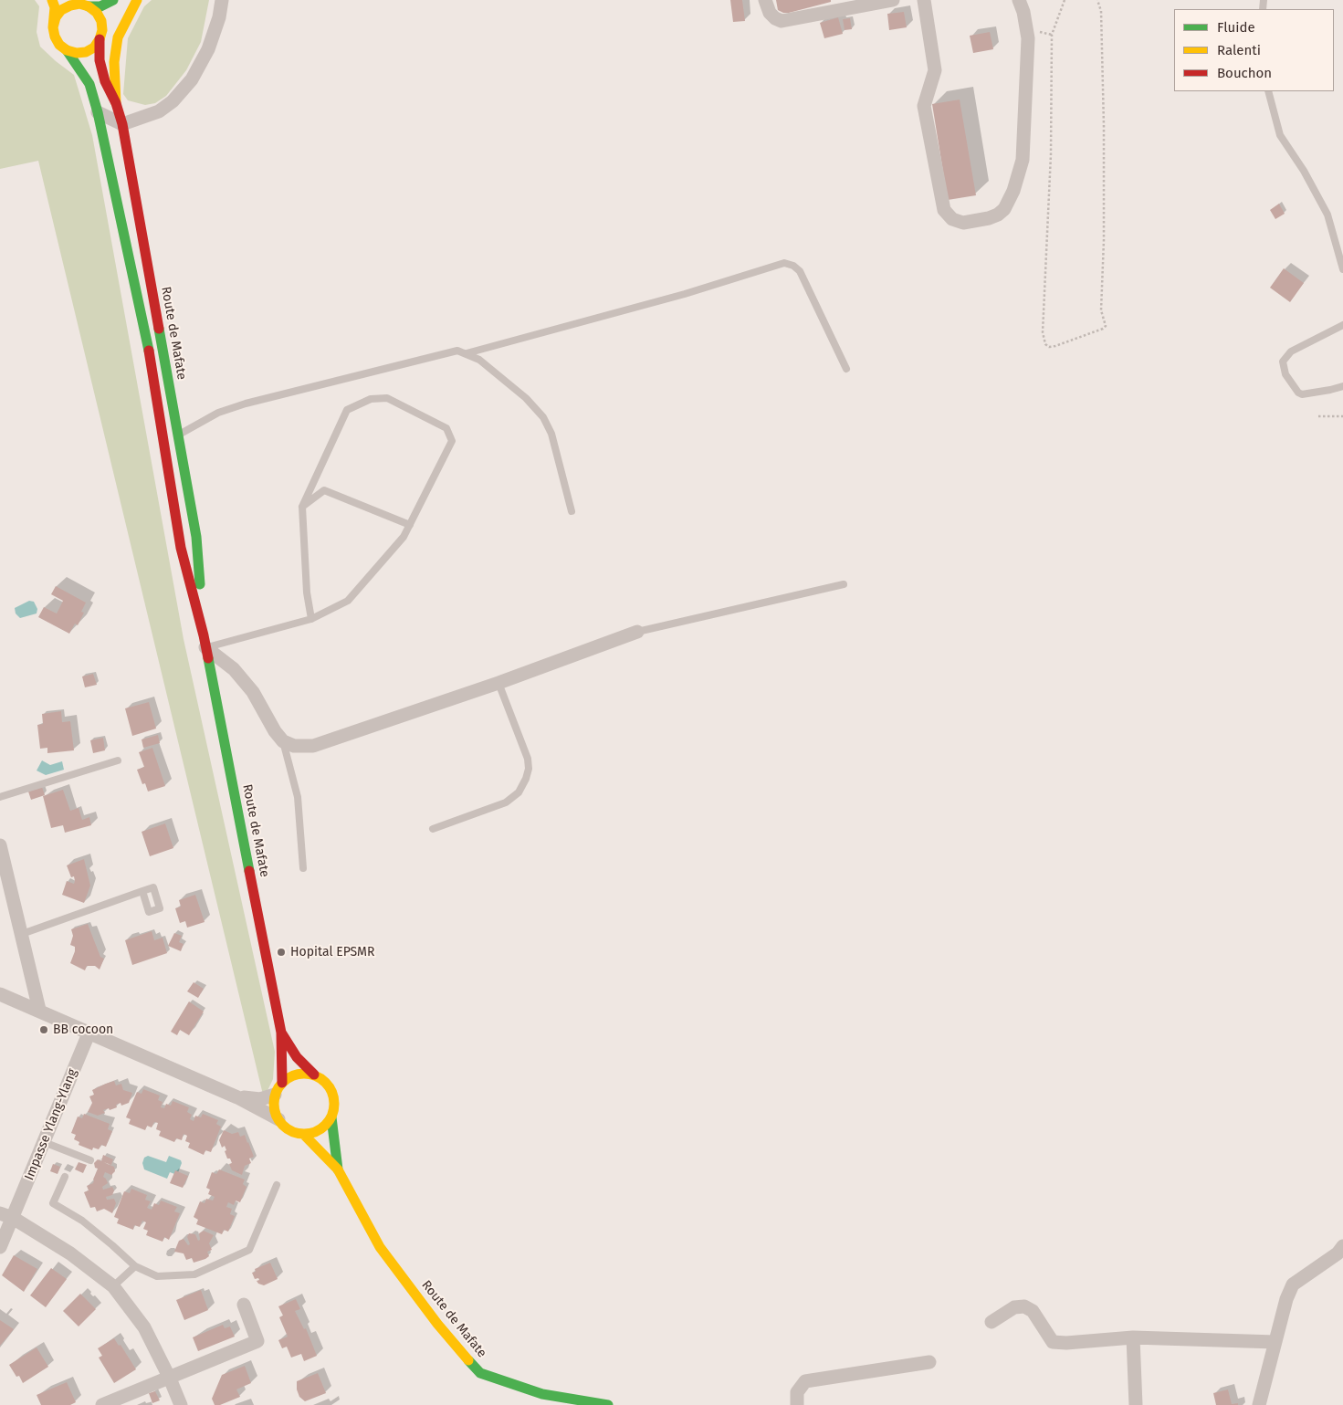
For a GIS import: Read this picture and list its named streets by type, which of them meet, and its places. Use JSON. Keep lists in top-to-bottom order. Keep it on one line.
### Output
{"streets":{"main road":["Route de Mafate"],"street":["Impasse Ylang-Ylang"]},"places":["Hopital EPSMR","BB cocoon"],"legend":["Fluide","Ralenti","Bouchon"]}
